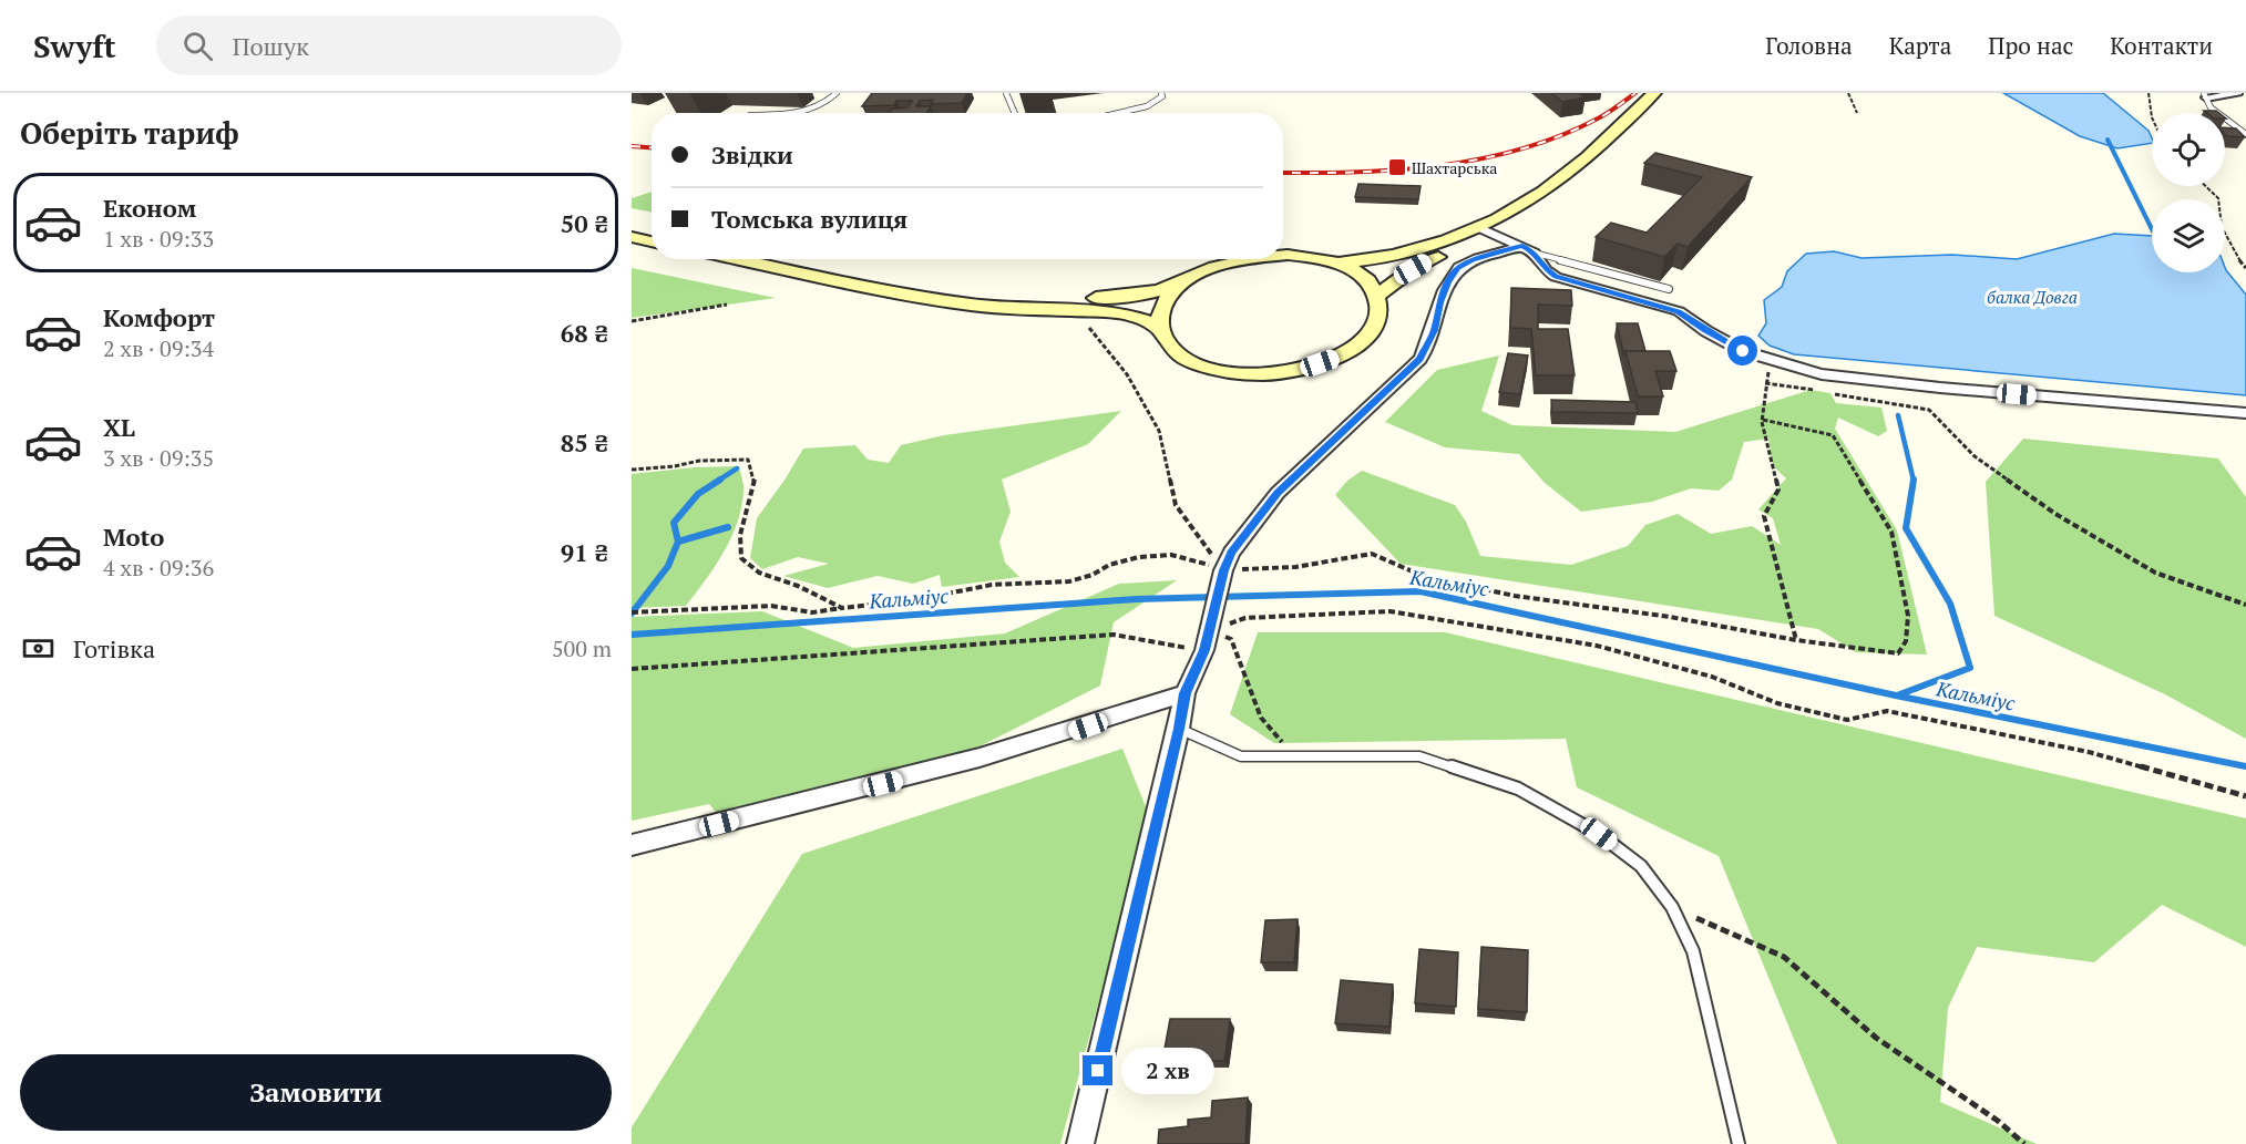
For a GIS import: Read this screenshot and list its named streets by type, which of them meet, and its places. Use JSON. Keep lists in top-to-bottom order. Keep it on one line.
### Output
{"water":["балка Довга","Кальміус"],"places":{"transit":["Шахтарська"]},"page":{"header":"Swyft","search":"Пошук","nav":["Головна","Карта","Про нас","Контакти"],"heading":"Оберіть тариф","banner":["Звідки","Томська вулиця"],"list":[{"name":"Економ","note":"1 хв · 09:33","value":"50 ₴"},{"name":"Комфорт","note":"2 хв · 09:34","value":"68 ₴"},{"name":"XL","note":"3 хв · 09:35","value":"85 ₴"},{"name":"Moto","note":"4 хв · 09:36","value":"91 ₴"}],"pay":["Готівка","500 m"],"buttons":"Замовити","bubble":"2 хв"}}
